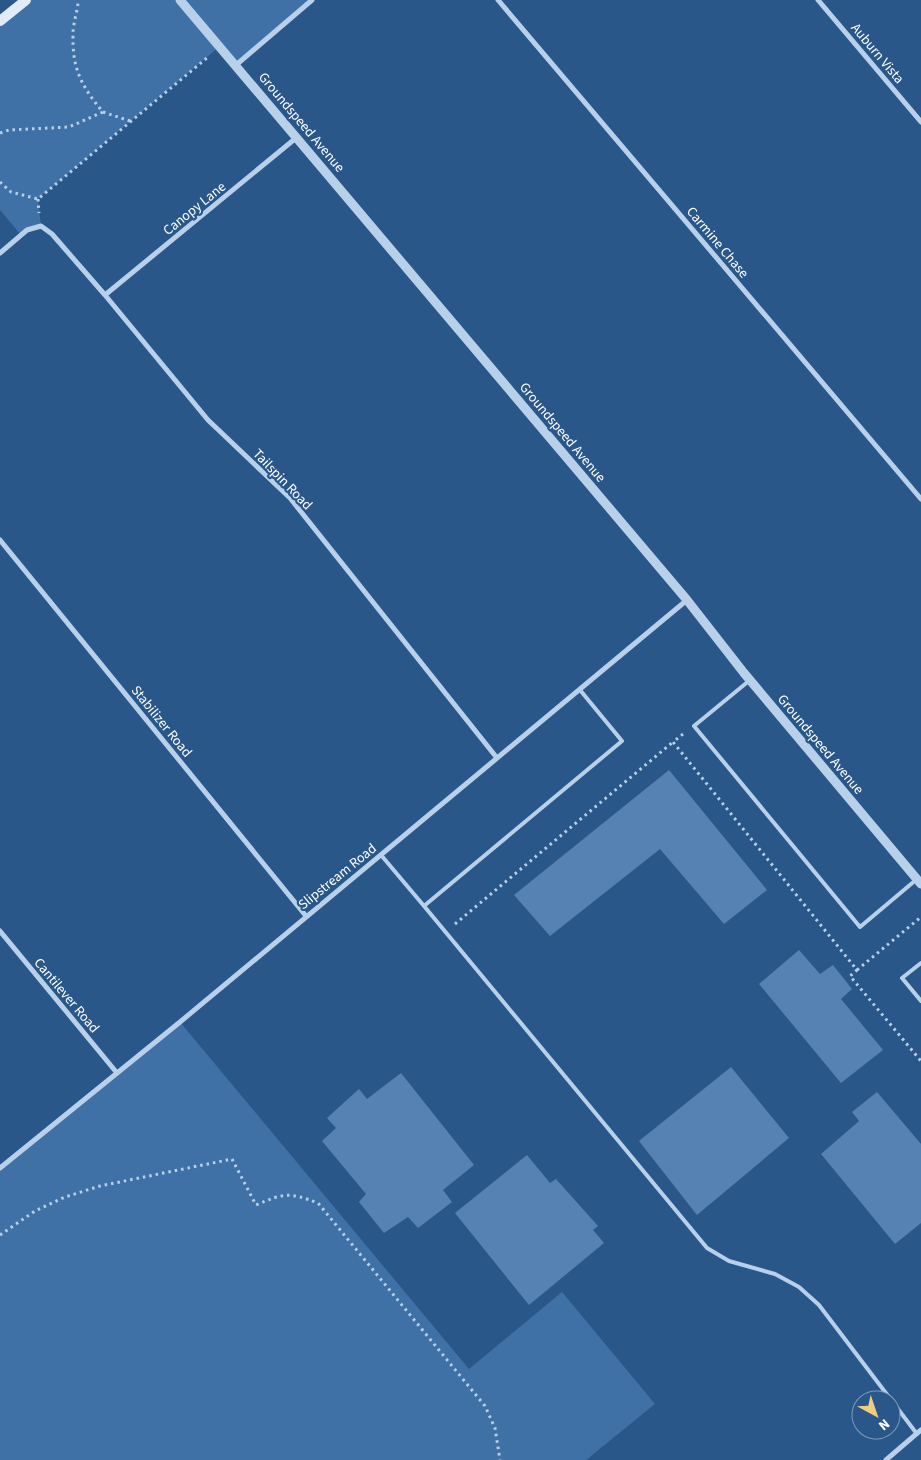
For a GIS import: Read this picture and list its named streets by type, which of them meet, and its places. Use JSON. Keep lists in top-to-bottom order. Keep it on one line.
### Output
{"streets":{"street":["Auburn Vista","Groundspeed Avenue","Canopy Lane","Carmine Chase","Tailspin Road","Stabilizer Road","Slipstream Road","Cantilever Road"]},"crossings":[["Groundspeed Avenue","Canopy Lane"],["Groundspeed Avenue","Slipstream Road"],["Canopy Lane","Tailspin Road"],["Tailspin Road","Slipstream Road"],["Stabilizer Road","Slipstream Road"],["Slipstream Road","Cantilever Road"]],"north":"bottom right"}
